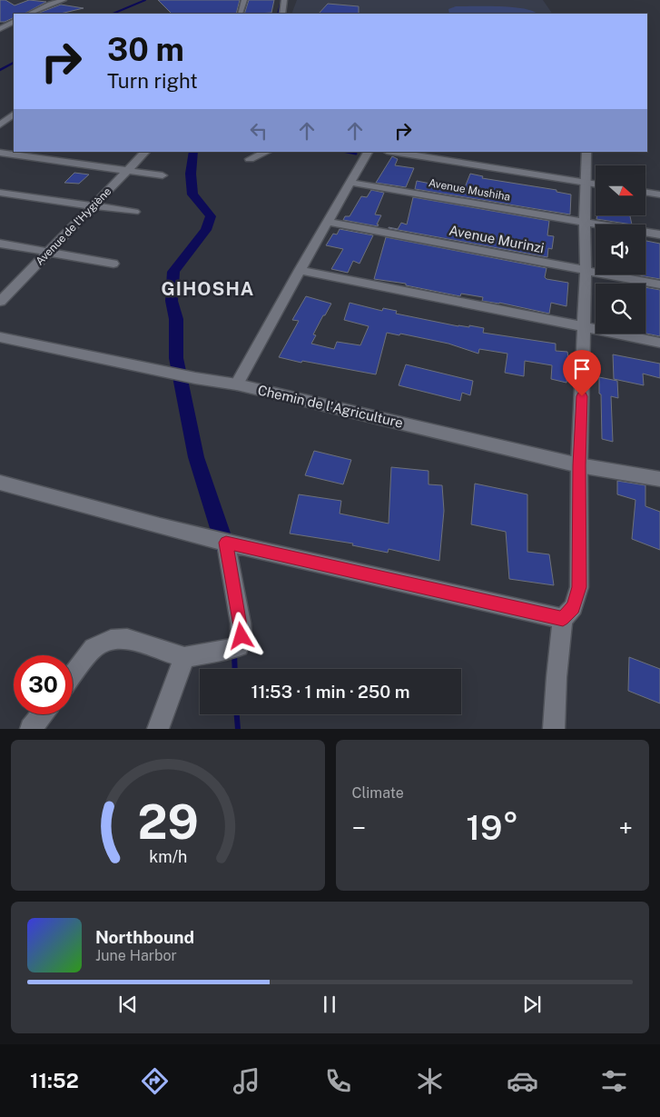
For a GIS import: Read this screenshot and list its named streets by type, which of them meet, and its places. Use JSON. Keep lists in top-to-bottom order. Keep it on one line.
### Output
{"streets":{"street":["Avenue Mushiha","Avenue de l'Hygiène","Avenue Murinzi","Chemin de l'Agriculture"]},"districts":["GIHOSHA"],"north":"right","page":{"turn":["30 m","Turn right"],"limit":"30","trip":"11:53 · 1 min · 250 m","tile":"Climate","heat":["−","19°","+"],"song":["Northbound","June Harbor"],"tabs":"11:52","gauge":["29","km/h"]}}
